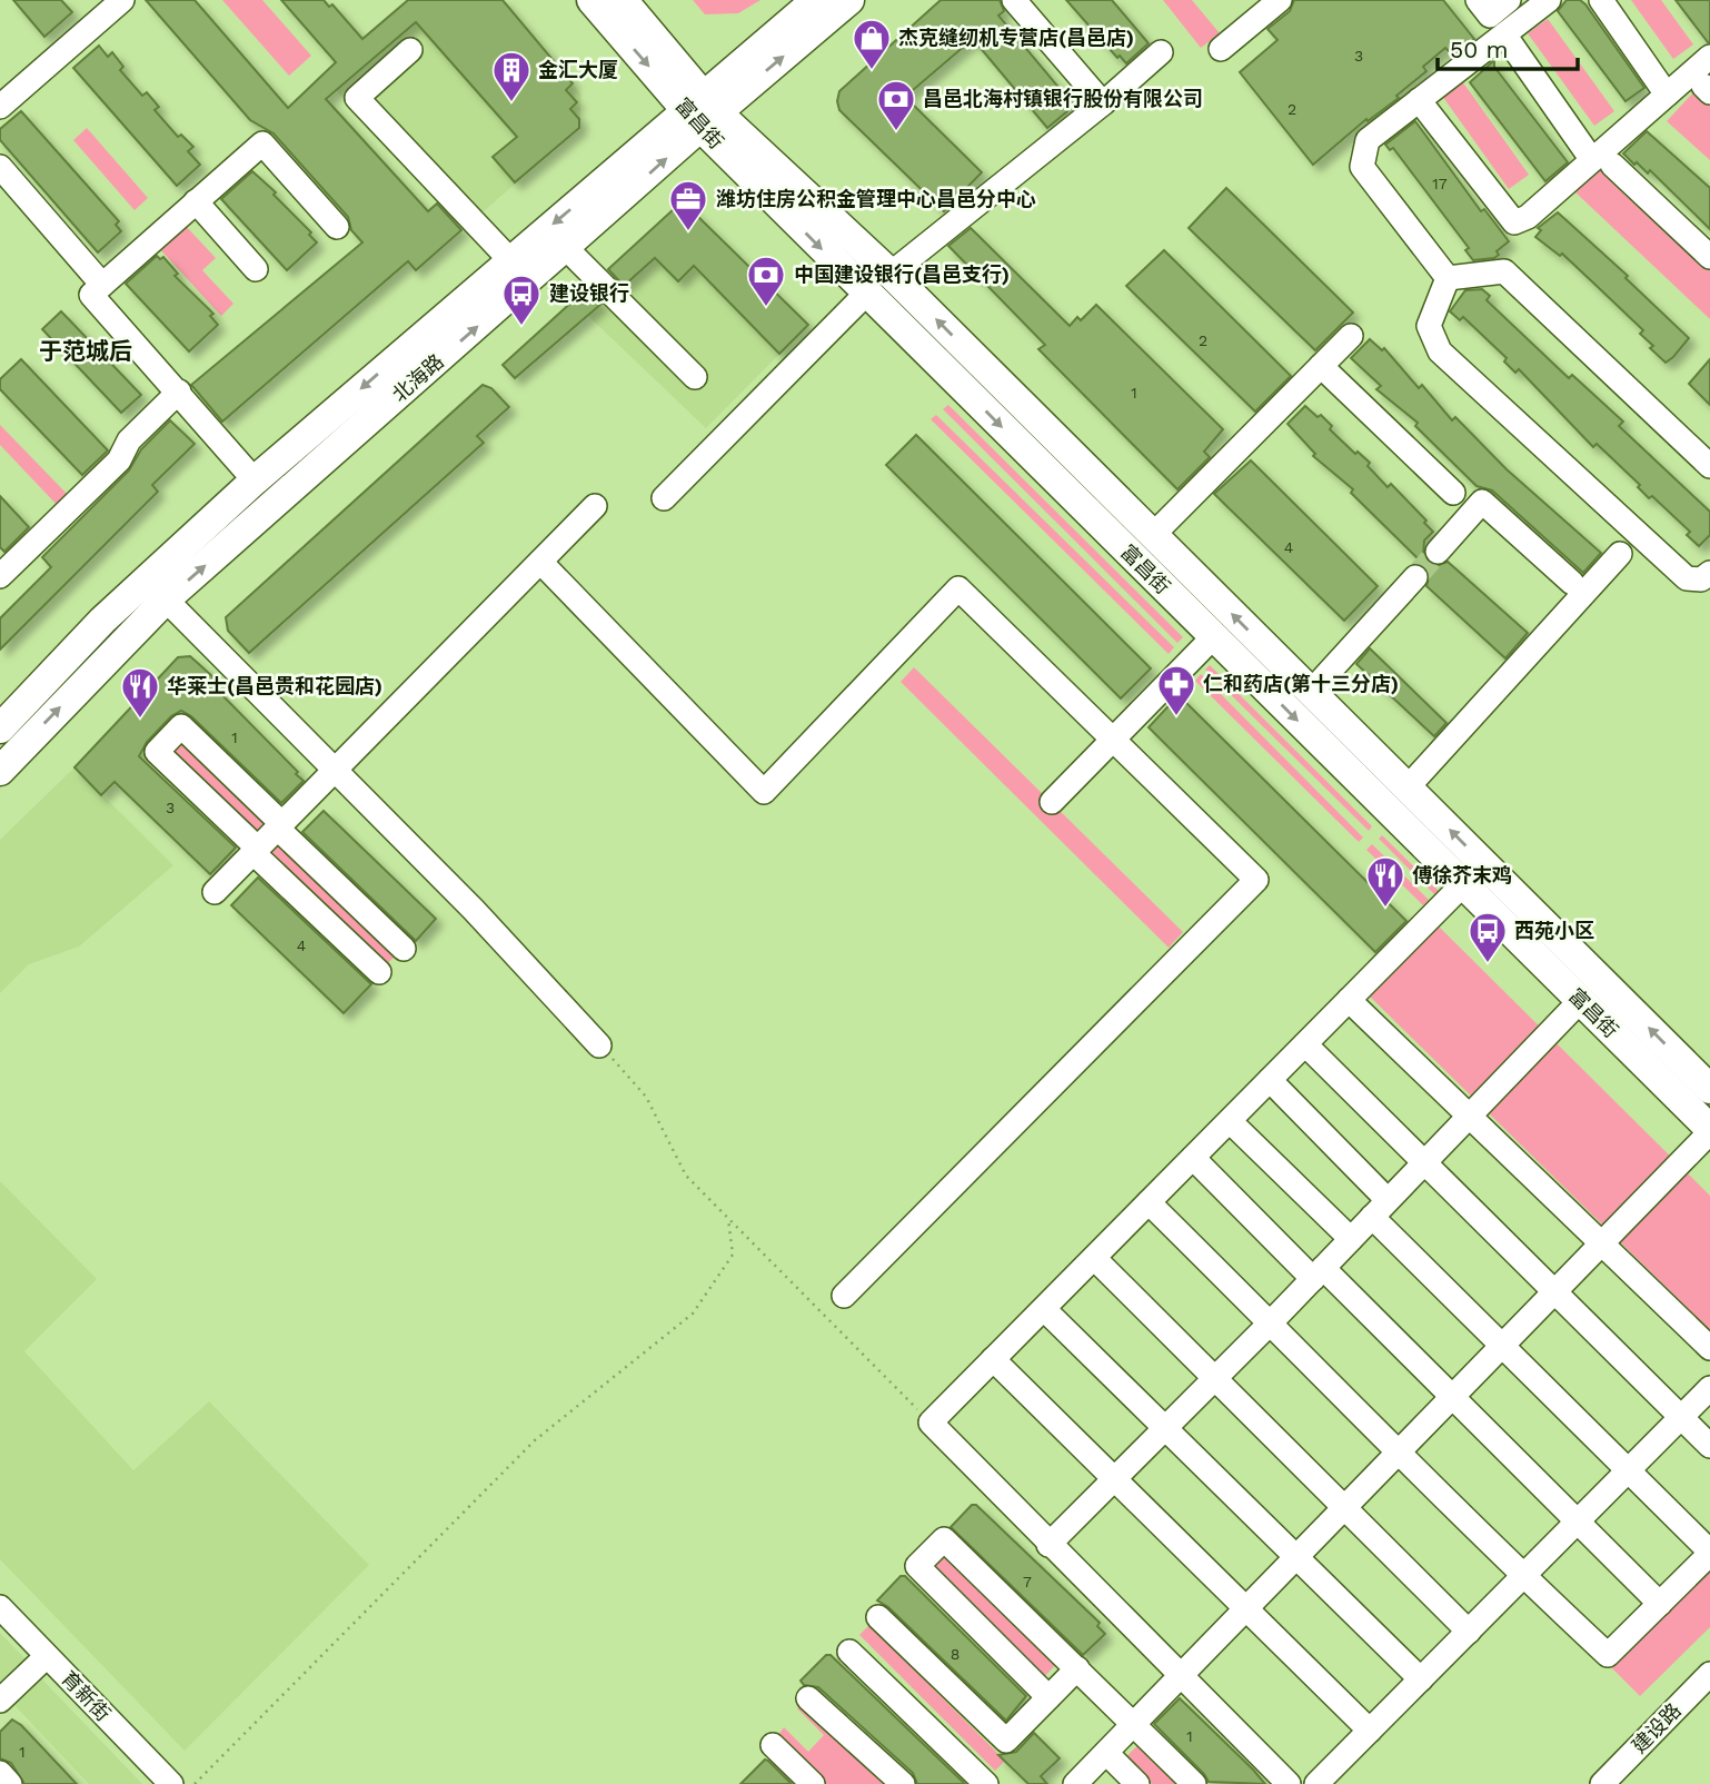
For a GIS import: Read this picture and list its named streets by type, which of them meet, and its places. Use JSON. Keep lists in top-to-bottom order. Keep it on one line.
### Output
{"streets":{"main road":["富昌街","北海路"],"street":["育新街","建设路"]},"crossings":[["富昌街","北海路"]],"districts":["于范城后"],"places":{"shop":["杰克缝纫机专营店(昌邑店)"],"building":["金汇大厦"],"bank":["昌邑北海村镇银行股份有限公司","中国建设银行(昌邑支行)"],"office":["潍坊住房公积金管理中心昌邑分中心"],"bus stop":["建设银行","西苑小区"],"pharmacy":["仁和药店(第十三分店)"],"restaurant":["华莱士(昌邑贵和花园店)","傅徐芥末鸡"]},"house_numbers":["3","2","17","2","1","4","1","3","4","7","8","1","1"],"scale_bar":"50 m"}
